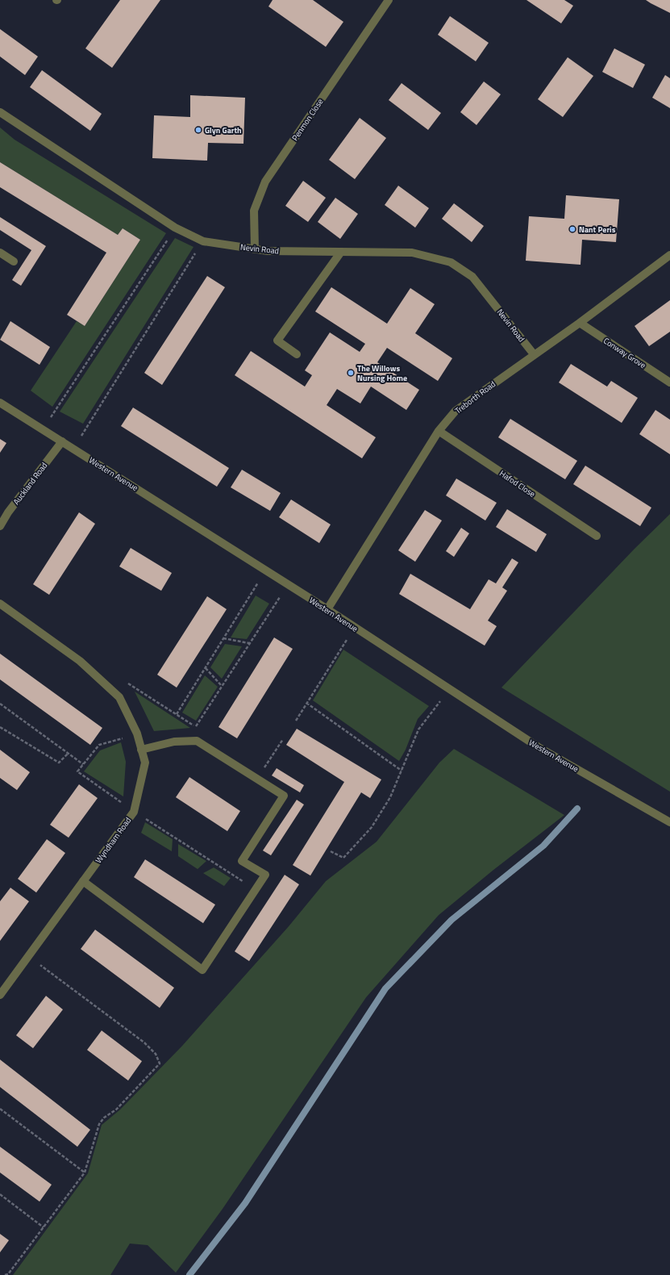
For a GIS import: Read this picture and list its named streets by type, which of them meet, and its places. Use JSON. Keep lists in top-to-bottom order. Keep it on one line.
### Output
{"streets":{"street":["Penmon Close","Nevin Road","Conway Grove","Treborth Road","Western Avenue","Auckland Road","Hafod Close","Wyndham Road"]},"crossings":[["Penmon Close","Nevin Road"],["Nevin Road","Treborth Road"],["Conway Grove","Treborth Road"],["Treborth Road","Western Avenue"],["Treborth Road","Hafod Close"],["Western Avenue","Auckland Road"]],"places":["Glyn Garth","Nant Peris","The Willows Nursing Home"]}
